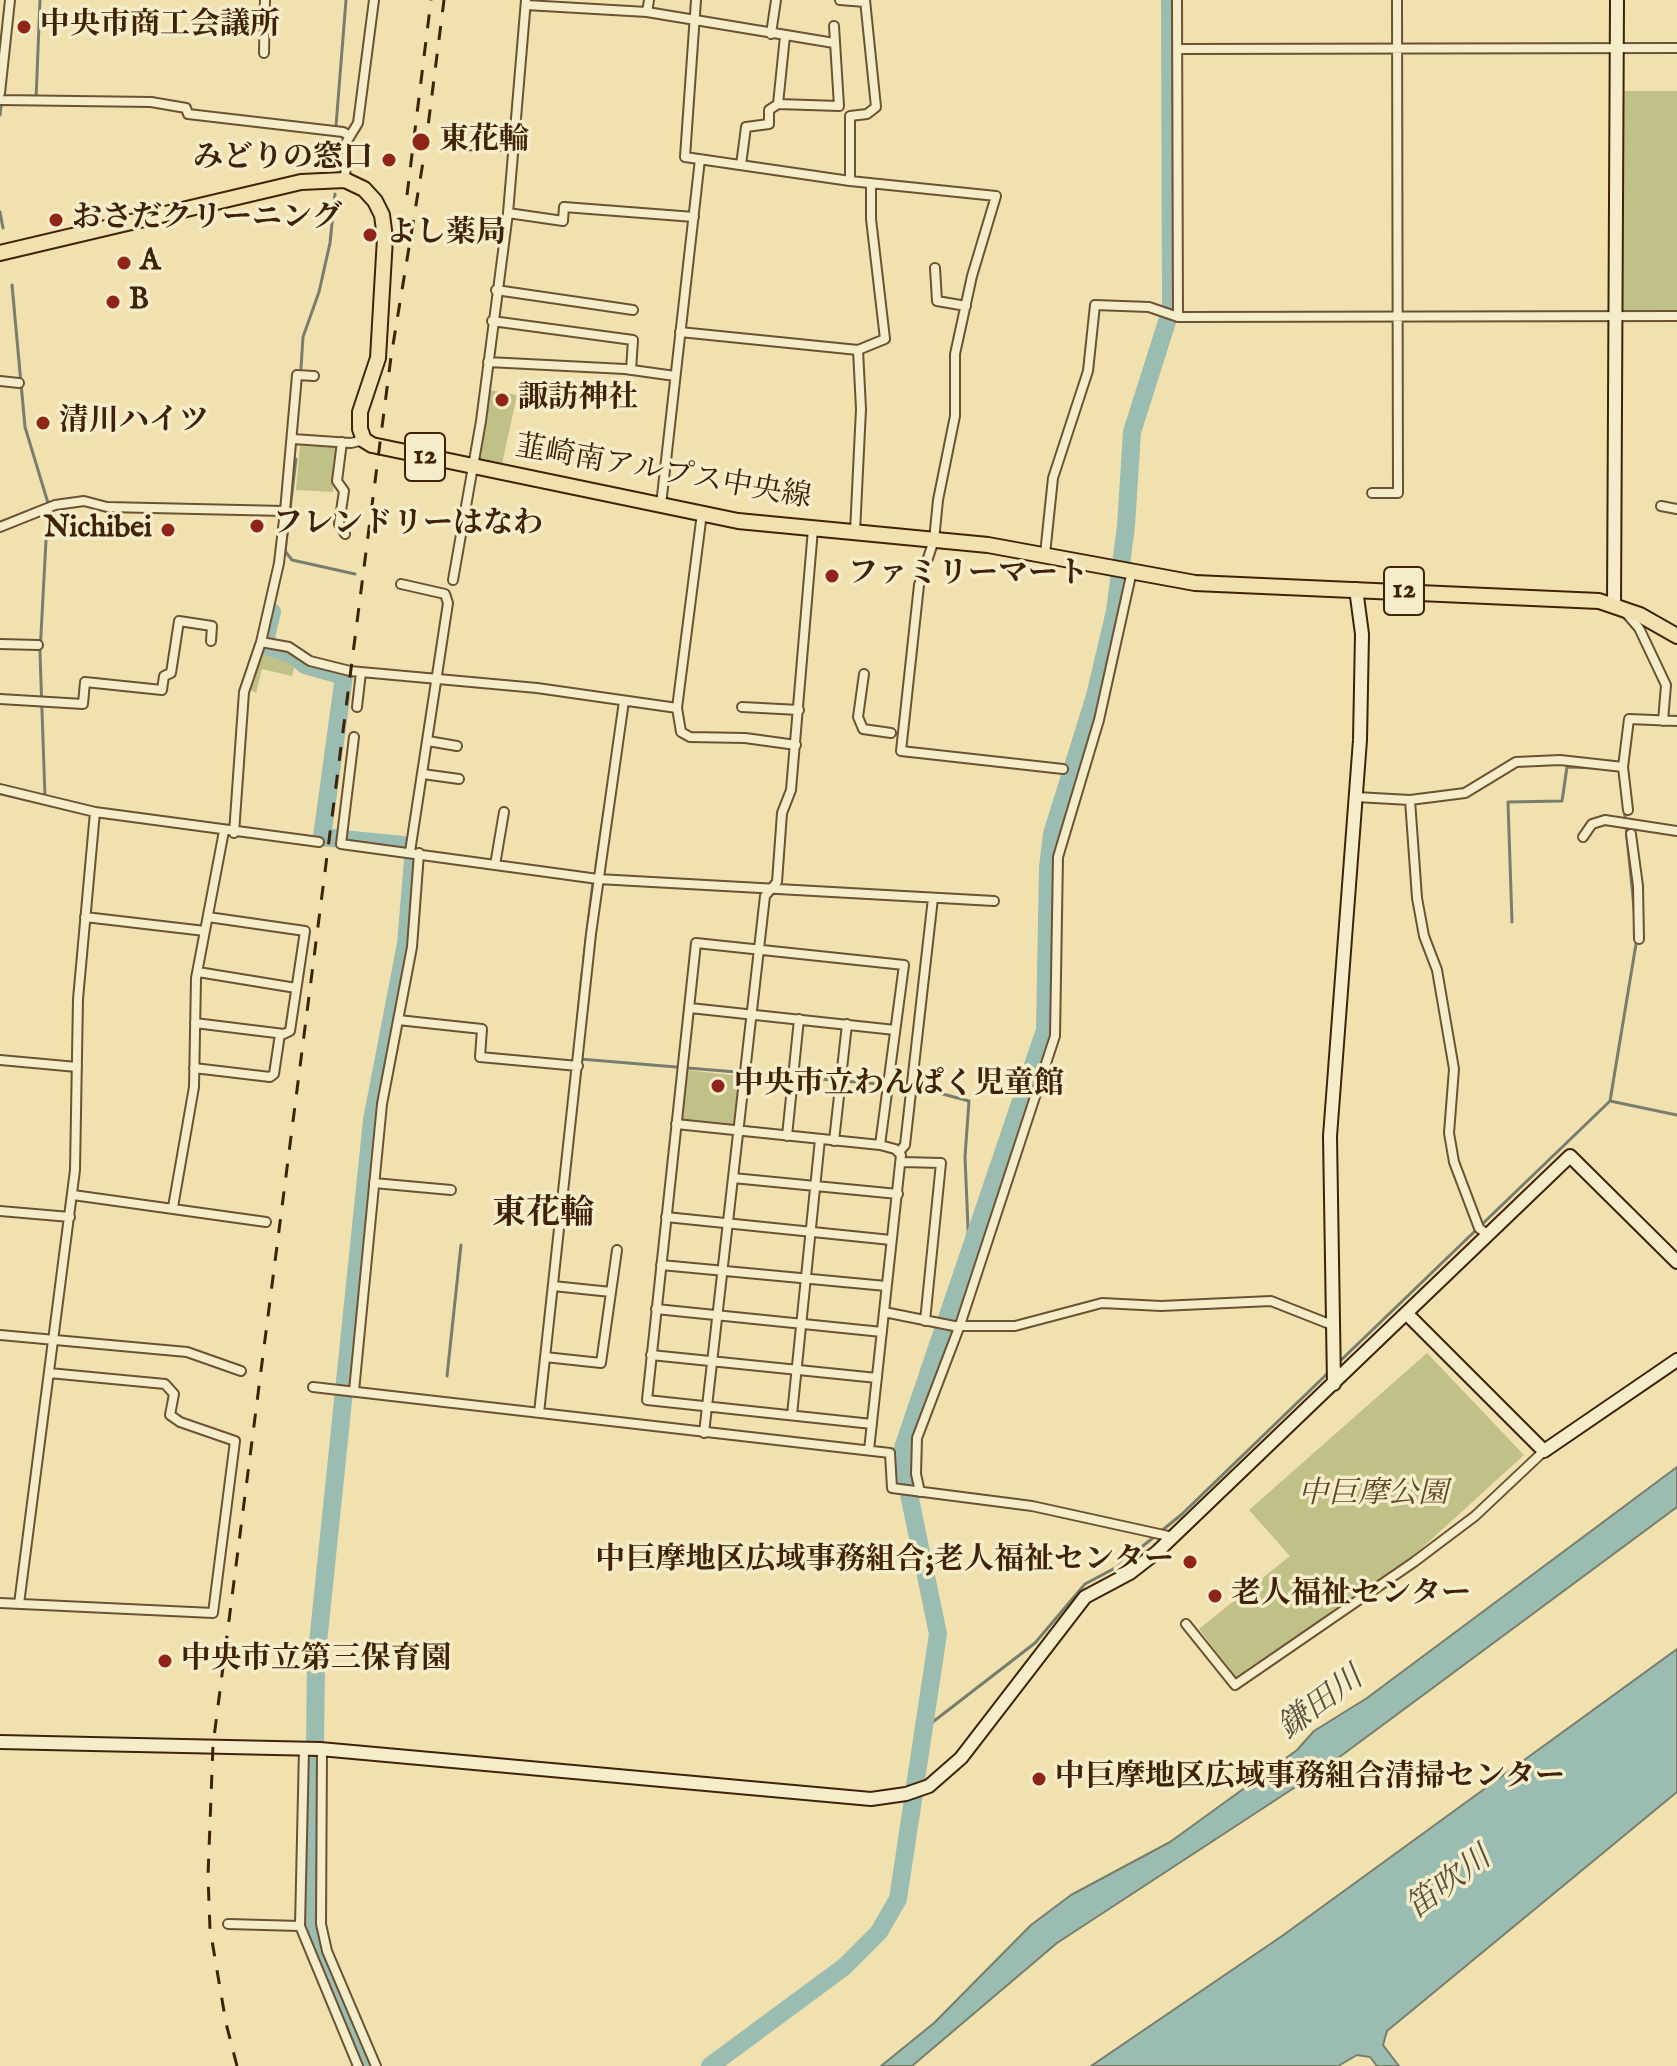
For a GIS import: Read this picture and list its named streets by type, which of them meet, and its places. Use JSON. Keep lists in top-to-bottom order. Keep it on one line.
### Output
{"streets":{"main road":["12","韮崎南アルプス中央線"]},"crossings":[["12","韮崎南アルプス中央線"]],"districts":["東花輪"],"water":["鎌田川","笛吹川"],"parks":["中巨摩公園"],"places":["中央市商工会議所","東花輪","みどりの窓口","おさだクリーニング","よし薬局","A","B","諏訪神社","清川ハイツ","フレンドリーはなわ","Nichibei","ファミリーマート","中央市立わんぱく児童館","中巨摩地区広域事務組合;老人福祉センター","老人福祉センター","中央市立第三保育園","中巨摩地区広域事務組合清掃センター"]}
